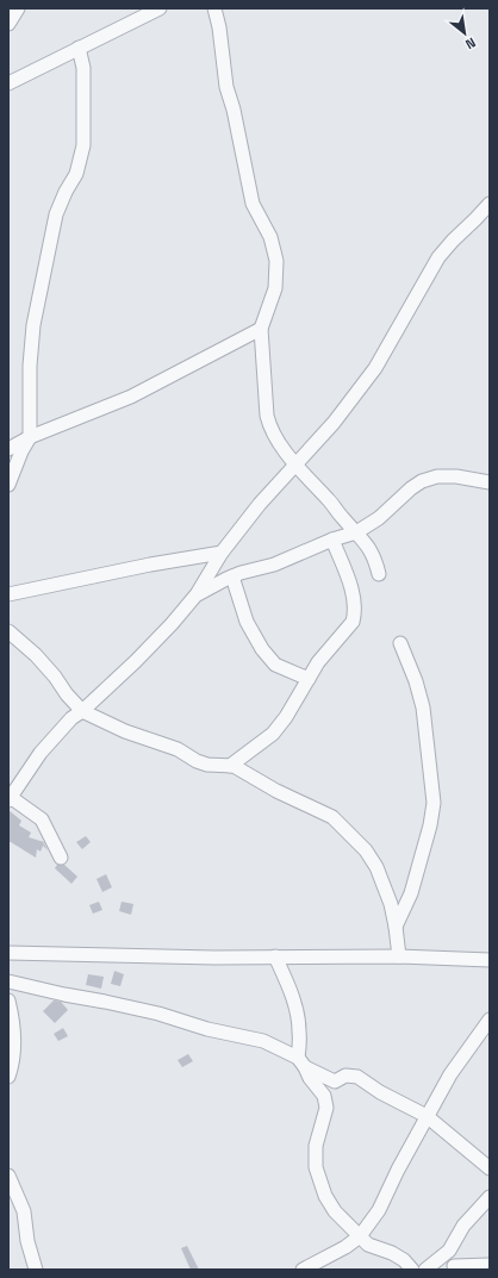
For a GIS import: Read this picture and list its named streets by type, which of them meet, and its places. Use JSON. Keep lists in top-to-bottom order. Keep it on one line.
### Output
{"north":"bottom right"}
